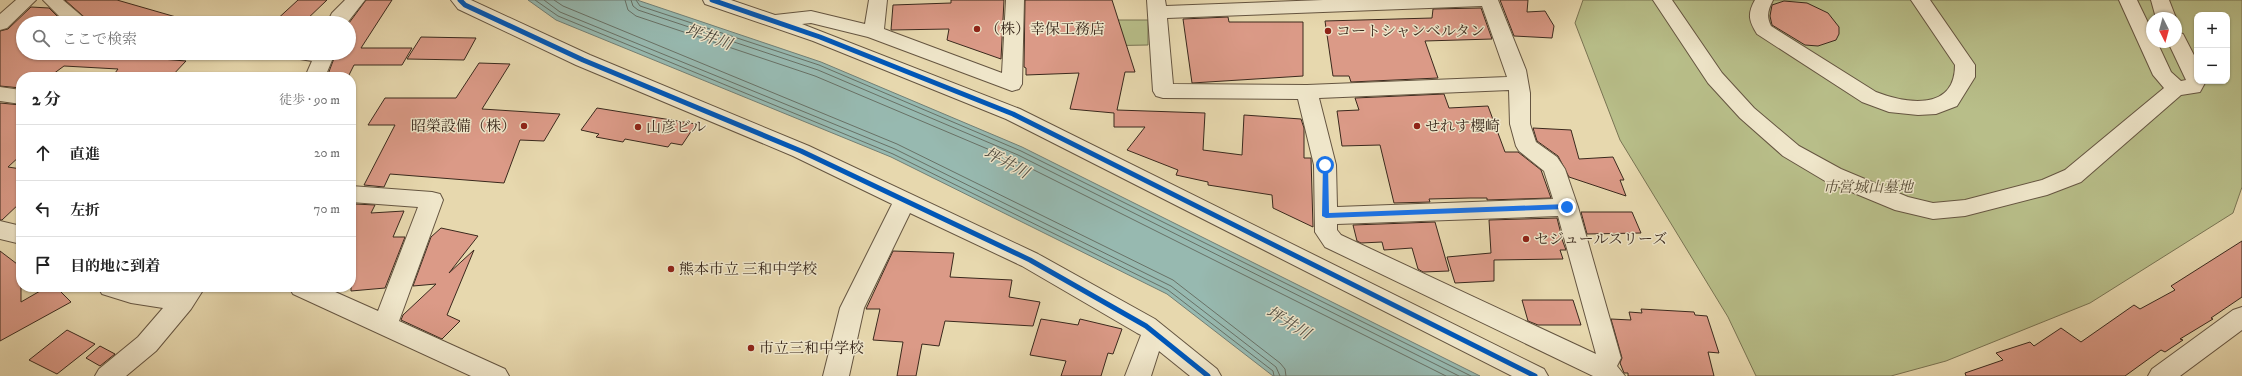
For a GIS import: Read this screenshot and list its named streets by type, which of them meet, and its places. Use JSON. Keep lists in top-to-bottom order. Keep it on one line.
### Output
{"water":["坪井川"],"parks":["市営城山墓地"],"places":["（株）幸保工務店","コートシャンベルタン","昭榮設備（株）","せれす櫻崎","山彦ビル","セジュールスリーズ","熊本市立 三和中学校","市立三和中学校"],"north":"bottom","page":{"map_buttons":["+","−"],"search":"ここで検索","heading":["2 分","徒歩 · 90 m"],"list":[["直進","20 m"],["左折","70 m"],"目的地に到着"]}}
